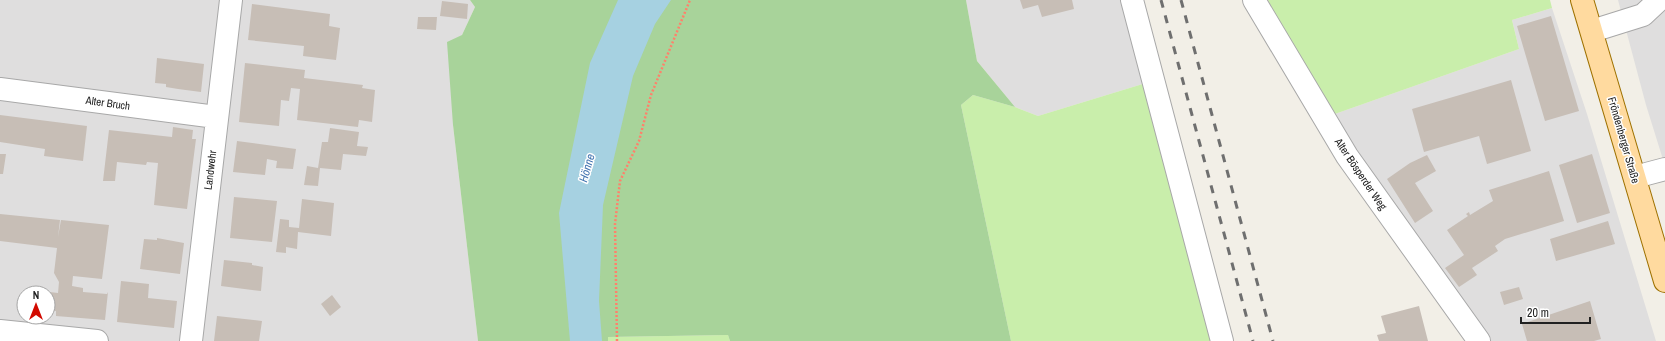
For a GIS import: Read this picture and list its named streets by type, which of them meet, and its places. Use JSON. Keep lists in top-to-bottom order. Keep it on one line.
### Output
{"streets":{"main road":["Fröndenberger Straße"],"street":["Alter Bruch","Landwehr","Alter Bösperder Weg"]},"crossings":[["Alter Bruch","Landwehr"]],"water":["Hönne"],"scale_bar":"20 m","north":"top"}
